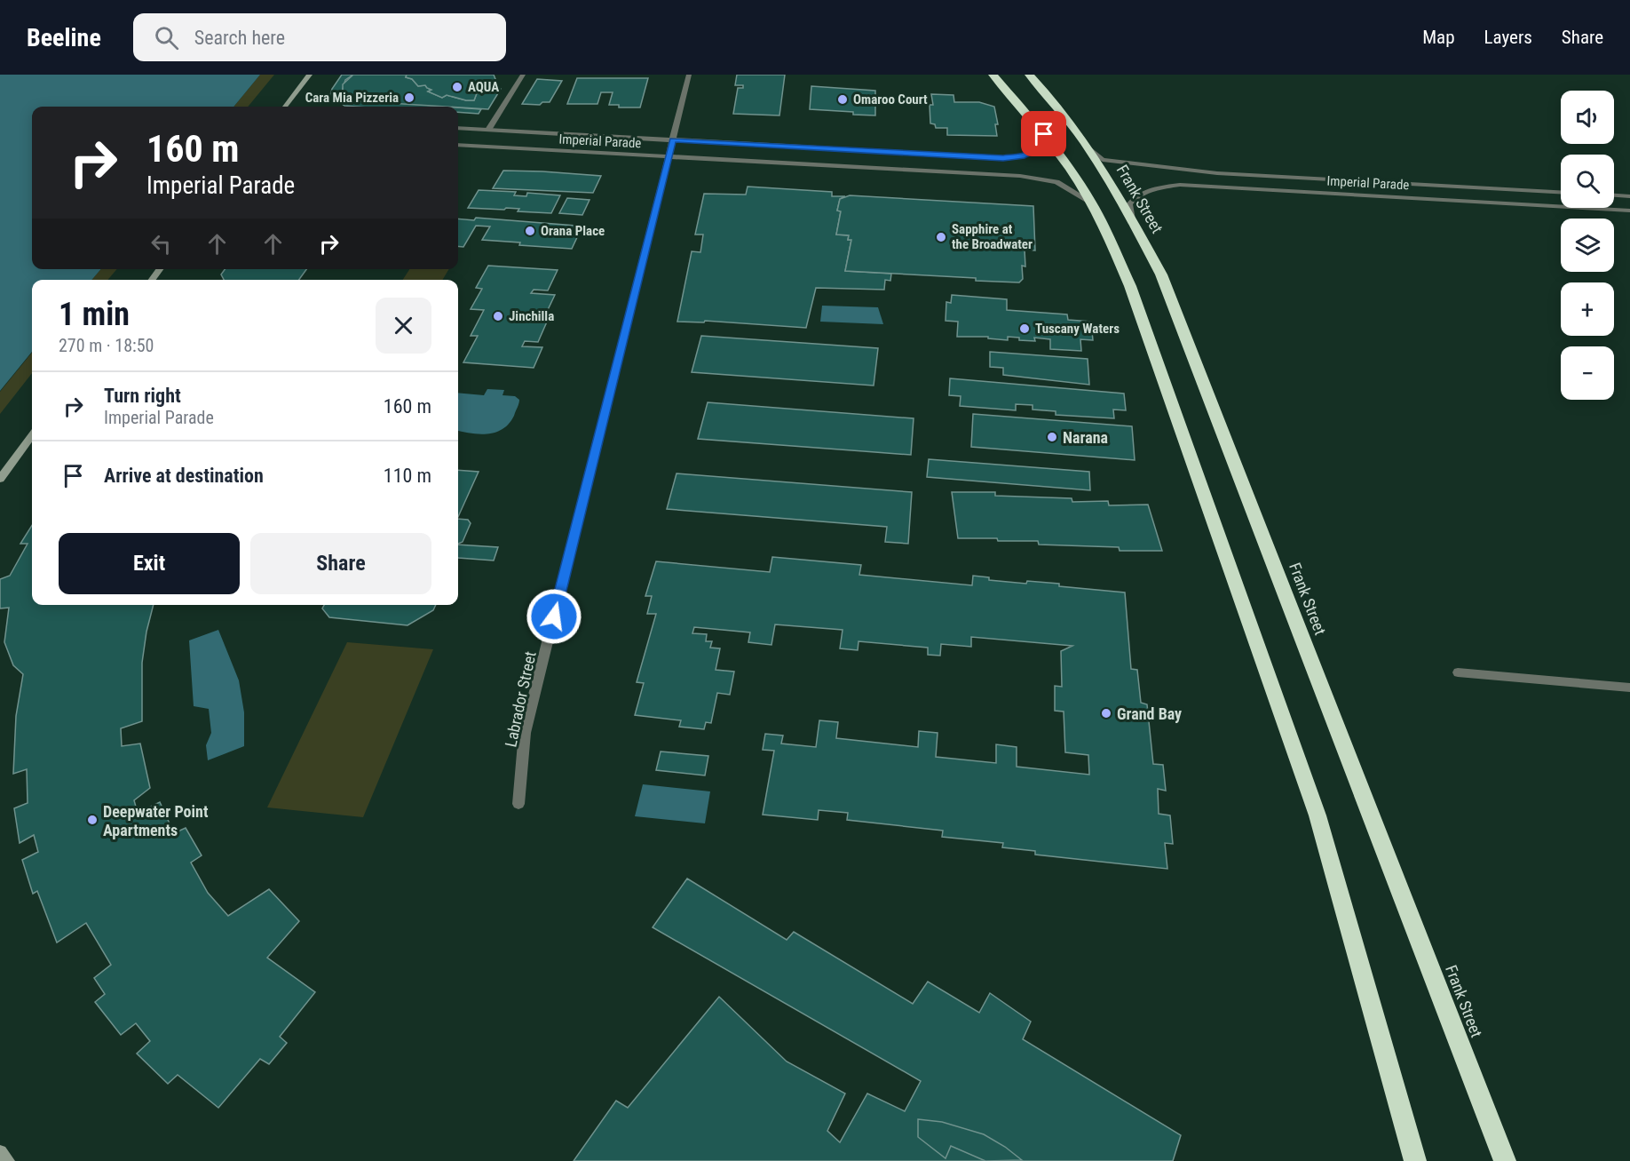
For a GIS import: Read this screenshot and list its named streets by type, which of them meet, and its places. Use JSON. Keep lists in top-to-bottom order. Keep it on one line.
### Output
{"streets":{"highway":["Frank Street"],"street":["Imperial Parade","Labrador Street"]},"crossings":[["Imperial Parade","Frank Street"],["Imperial Parade","Labrador Street"]],"places":["AQUA","Cara Mia Pizzeria","Omaroo Court","Orana Place","Sapphire at the Broadwater","Jinchilla","Tuscany Waters","Narana","Grand Bay","Deepwater Point Apartments"],"page":{"header":"Beeline","search":"Search here","nav":["Map","Layers","Share"],"map_buttons":["+","−"],"turn":["160 m","Imperial Parade"],"heading":["1 min","270 m · 18:50"],"list":[{"name":"Turn right","note":"Imperial Parade","value":"160 m"},{"name":"Arrive at destination","value":"110 m"}],"buttons":["Exit","Share"]}}
